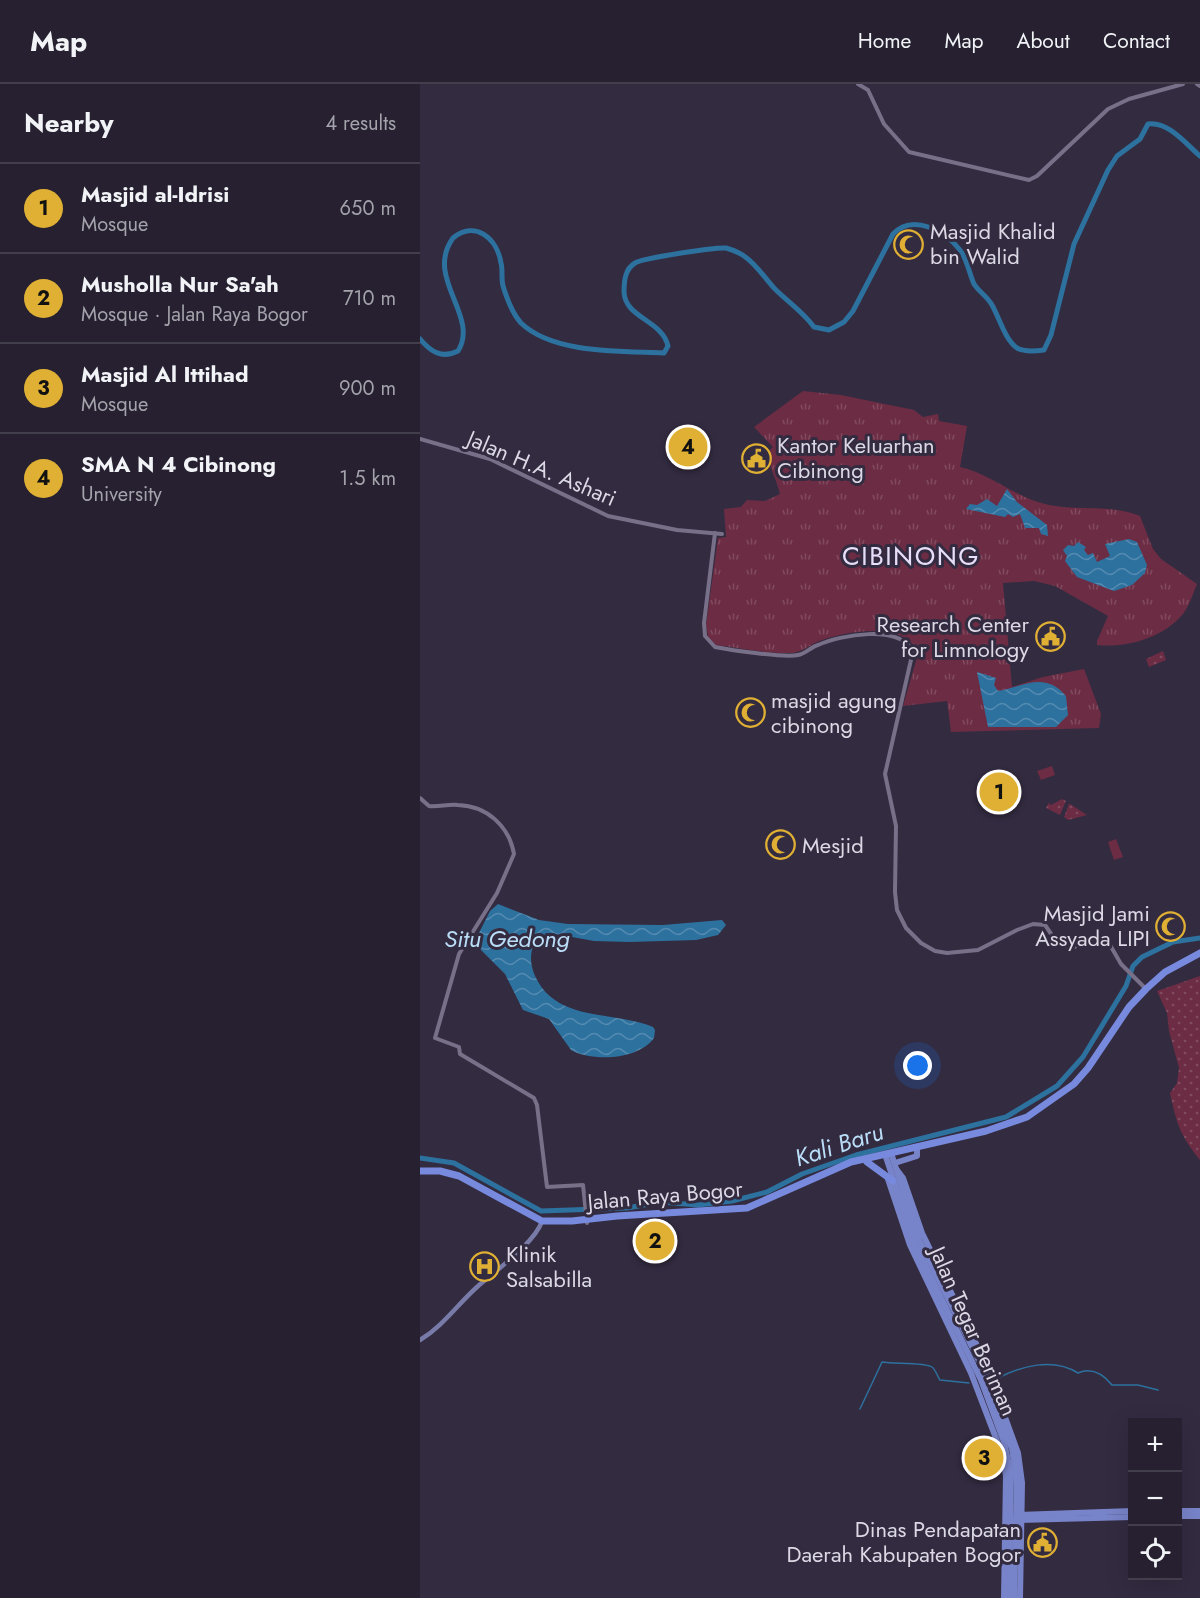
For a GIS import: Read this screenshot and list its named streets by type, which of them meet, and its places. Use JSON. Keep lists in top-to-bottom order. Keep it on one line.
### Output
{"streets":{"highway":["Jalan Raya Bogor"],"main road":["Jalan Tegar Beriman"],"street":["Jalan H.A. Ashari"]},"crossings":[["Jalan Raya Bogor","Jalan Tegar Beriman"]],"districts":["CIBINONG"],"water":["Situ Gedong","Kali Baru"],"places":{"mosque":["Masjid Khalid bin Walid","masjid agung cibinong","Mesjid","Masjid Jami Assyada LIPI"],"public building":["Kantor Keluarhan Cibinong","Research Center for Limnology","Dinas Pendapatan Daerah Kabupaten Bogor"],"hospital":["Klinik Salsabilla"]},"page":{"header":"Map","nav":["Home","Map","About","Contact"],"heading":["Nearby","4 results"],"list":[{"mark":"1","name":"Masjid al-Idrisi","note":"Mosque","value":"650 m"},{"mark":"2","name":"Musholla Nur Sa'ah","note":"Mosque · Jalan Raya Bogor","value":"710 m"},{"mark":"3","name":"Masjid Al Ittihad","note":"Mosque","value":"900 m"},{"mark":"4","name":"SMA N 4 Cibinong","note":"University","value":"1.5 km"}],"pins":["4","1","2","3"],"map_buttons":["+","−"]}}
